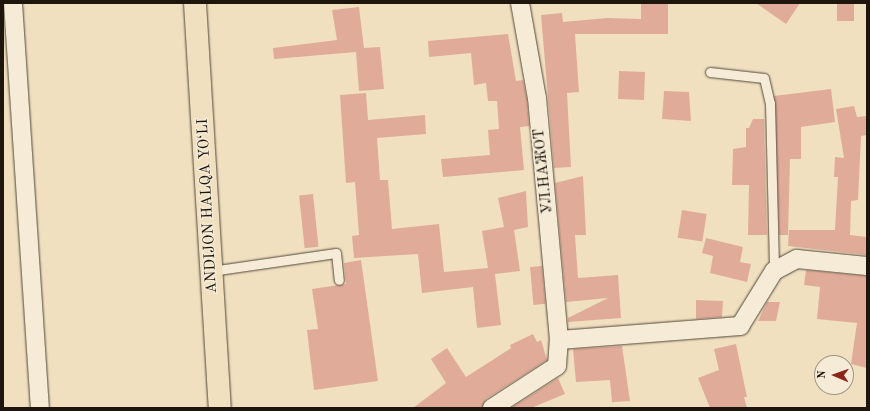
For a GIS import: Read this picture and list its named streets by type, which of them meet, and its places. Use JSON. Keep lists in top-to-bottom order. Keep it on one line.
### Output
{"streets":{"highway":["ANDIJON HALQA YO‘LI"],"street":["УЛ.НАЖОТ"]},"north":"left"}
